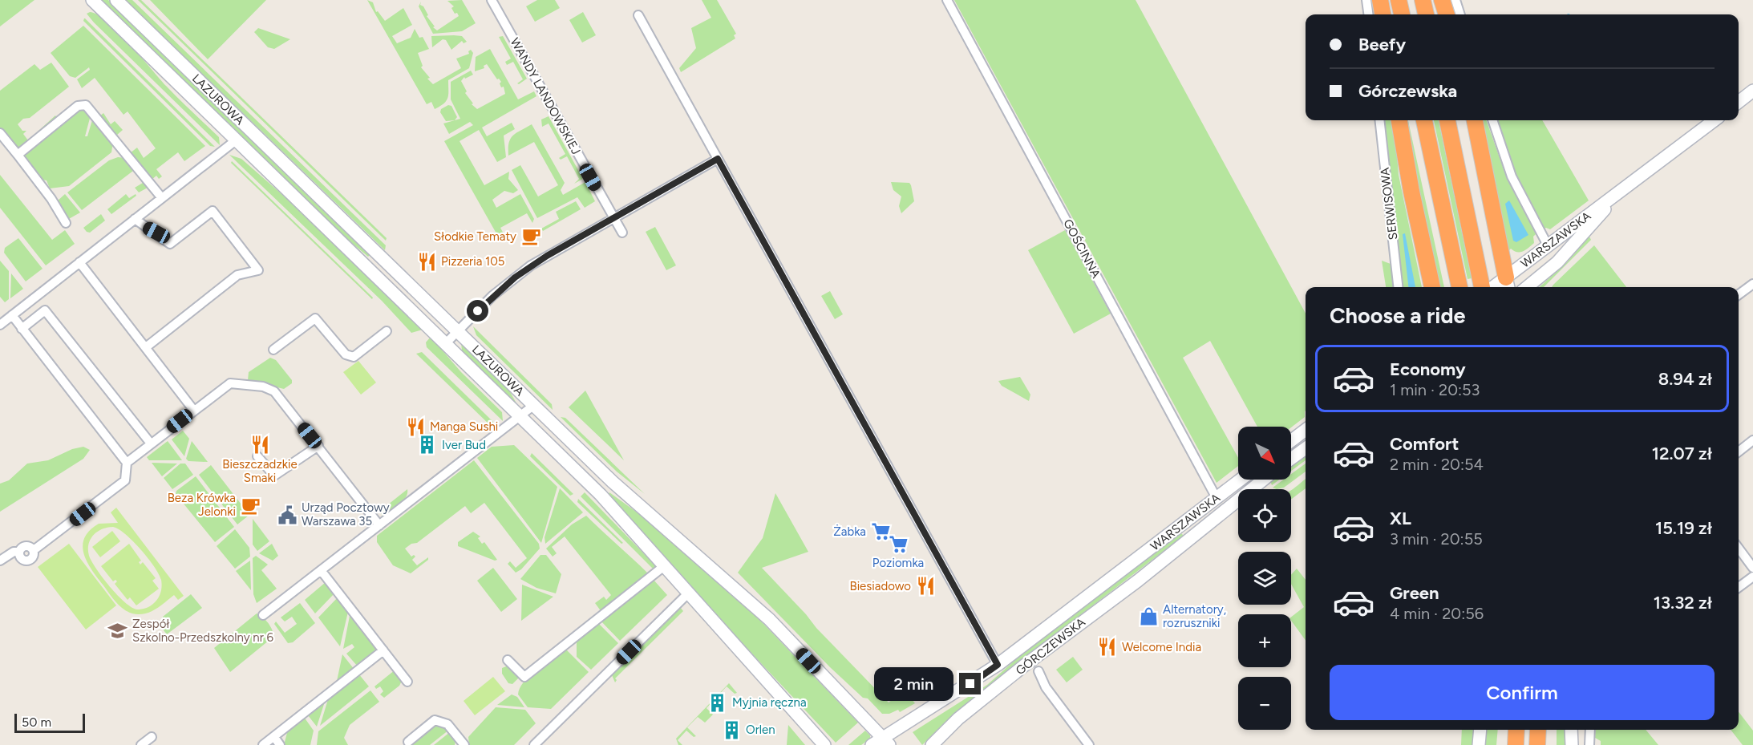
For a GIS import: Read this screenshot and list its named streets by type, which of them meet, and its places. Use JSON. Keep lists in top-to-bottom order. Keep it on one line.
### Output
{"streets":{"main road":["LAZUROWA","WARSZAWSKA","GÓRCZEWSKA"],"street":["WANDY LANDOWSKIEJ","SERWISOWA","GOŚCINNA"]},"crossings":[["LAZUROWA","GÓRCZEWSKA"],["WARSZAWSKA","GOŚCINNA"],["WARSZAWSKA","GÓRCZEWSKA"]],"places":{"cafe":["Słodkie Tematy","Beza Krówka Jelonki"],"restaurant":["Pizzeria 105","Manga Sushi","Bieszczadzkie Smaki","Biesiadowo","Welcome India"],"building":["Iver Bud","Myjnia ręczna","Orlen"],"public building":["Urząd Pocztowy Warszawa 35"],"supermarket":["Żabka","Poziomka"],"shop":["Alternatory, rozruszniki"],"school or university":["Zespół Szkolno-Przedszkolny nr 6"]},"scale_bar":"50 m","north":"bottom right","page":{"banner":["Beefy","Górczewska"],"heading":"Choose a ride","list":[{"name":"Economy","note":"1 min · 20:53","value":"8.94 zł"},{"name":"Comfort","note":"2 min · 20:54","value":"12.07 zł"},{"name":"XL","note":"3 min · 20:55","value":"15.19 zł"},{"name":"Green","note":"4 min · 20:56","value":"13.32 zł"}],"map_buttons":["+","−"],"buttons":"Confirm","bubble":"2 min","scale":"50 m"}}
